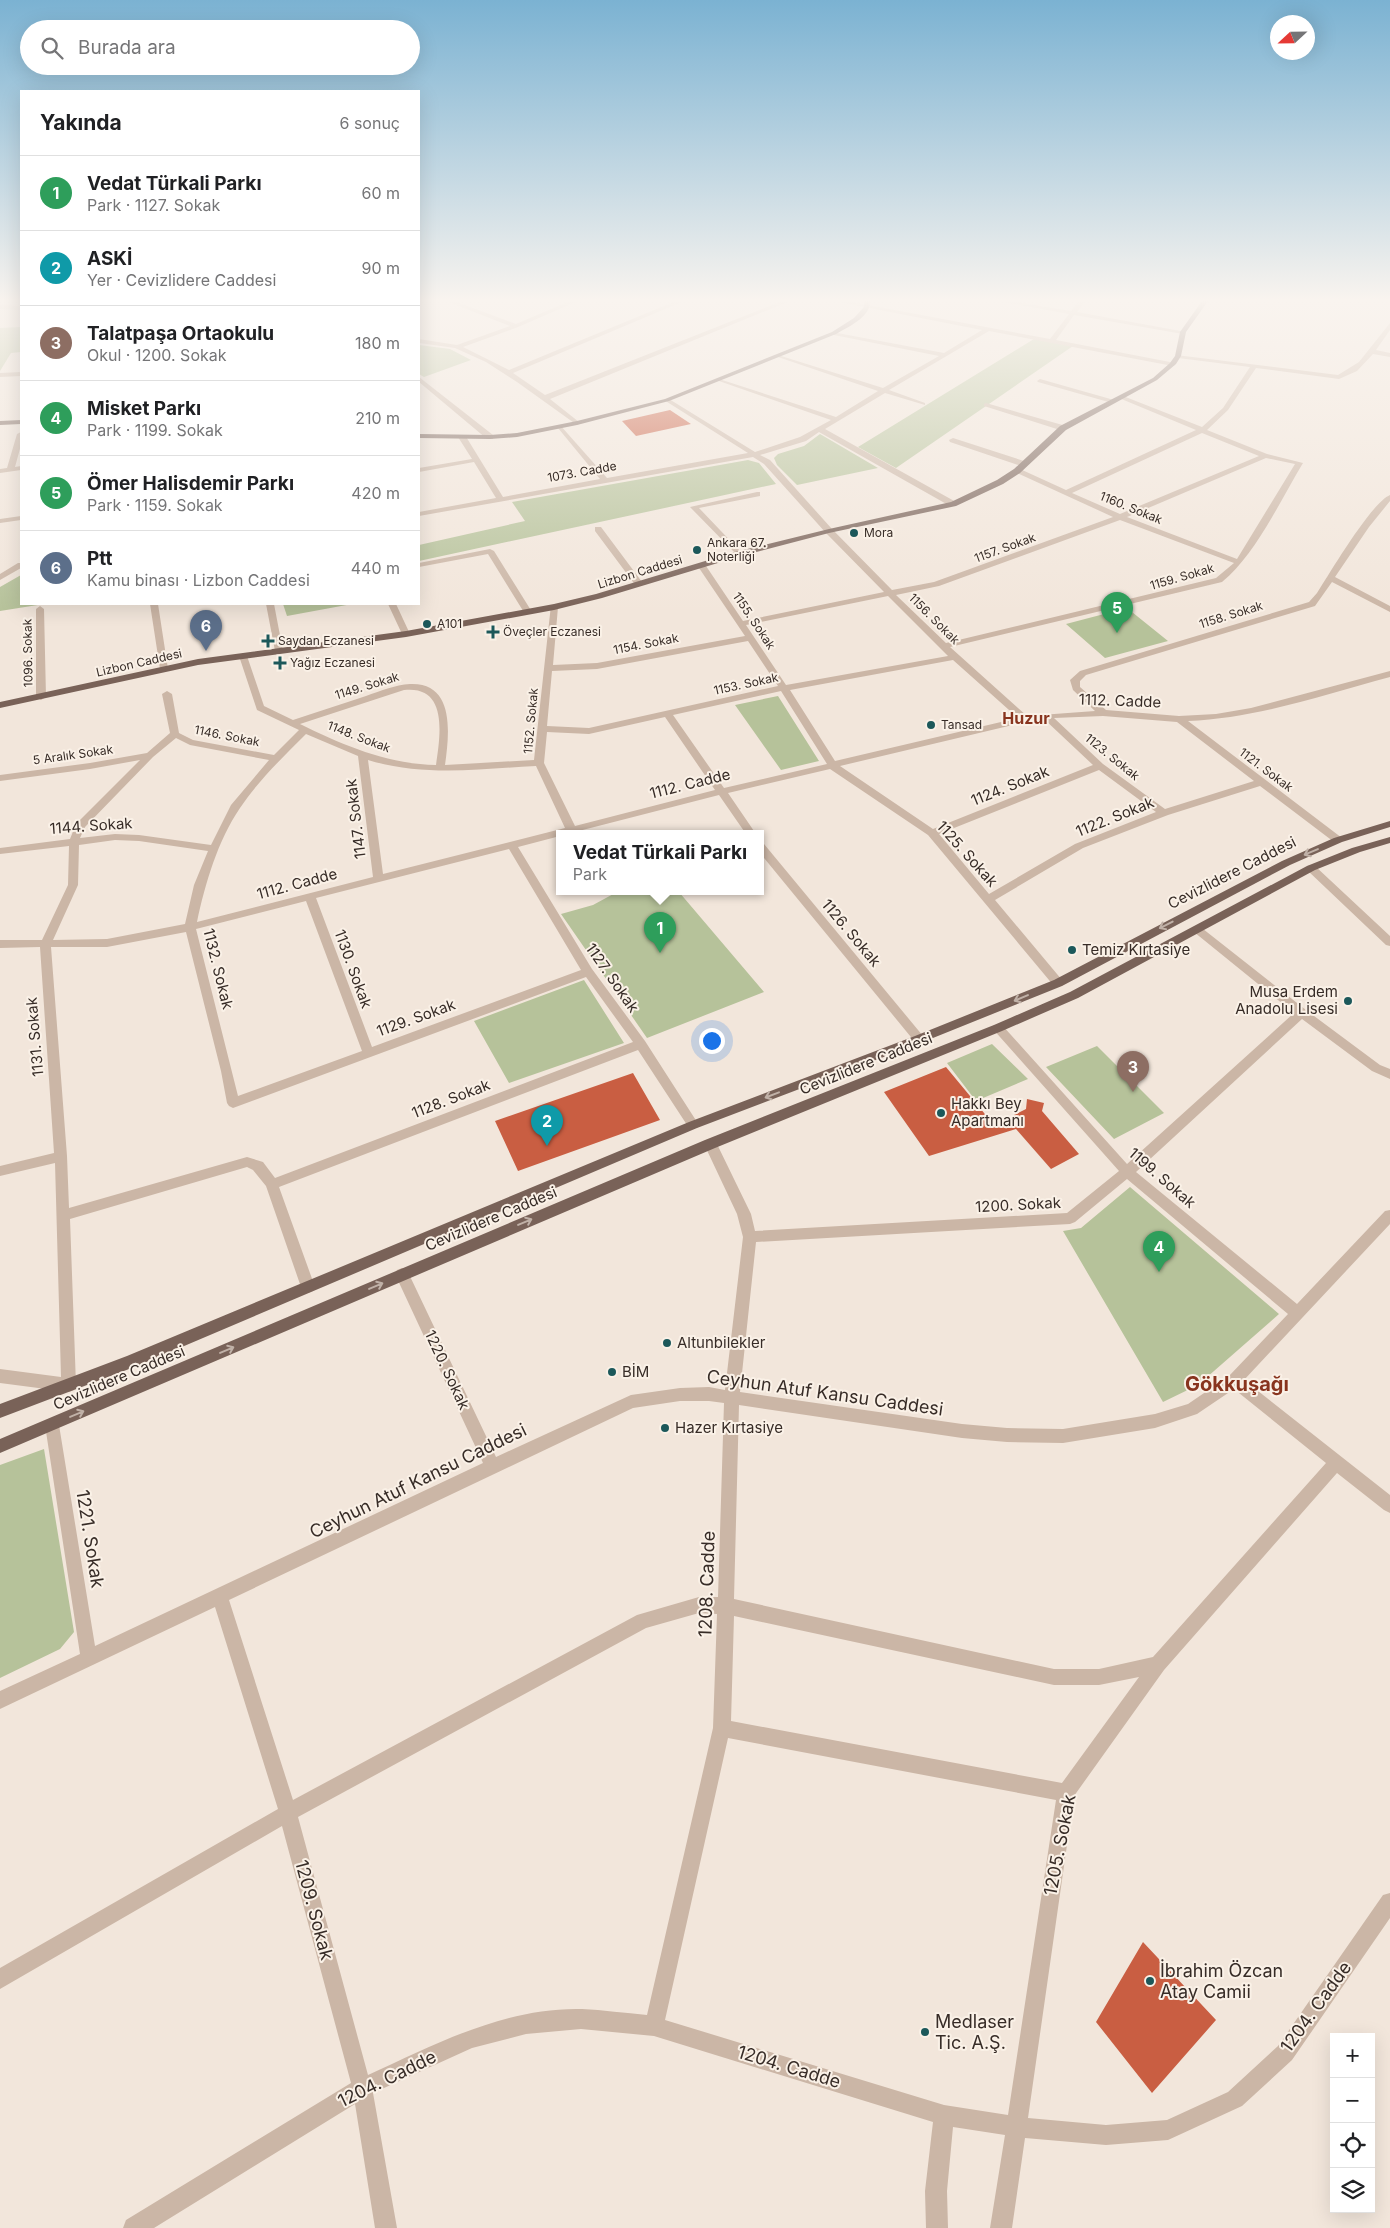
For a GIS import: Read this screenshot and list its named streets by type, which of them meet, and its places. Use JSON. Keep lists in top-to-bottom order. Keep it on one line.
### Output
{"streets":{"main road":["Lizbon Caddesi","Cevizlidere Caddesi"],"street":["1073. Cadde","1160. Sokak","1157. Sokak","1159. Sokak","1158. Sokak","1156. Sokak","1155. Sokak","1154. Sokak","1096. Sokak","1153. Sokak","1149. Sokak","1112. Cadde","1152. Sokak","1146. Sokak","1148. Sokak","5 Aralık Sokak","1123. Sokak","1121. Sokak","1124. Sokak","1122. Sokak","1147. Sokak","1144. Sokak","1125. Sokak","1126. Sokak","1132. Sokak","1130. Sokak","1127. Sokak","1129. Sokak","1131. Sokak","1128. Sokak","1199. Sokak","1200. Sokak","1220. Sokak","Ceyhun Atuf Kansu Caddesi","1221. Sokak","1208. Cadde","1205. Sokak","1209. Sokak","1204. Cadde"]},"crossings":[["1073. Cadde","1156. Sokak"],["1160. Sokak","1157. Sokak"],["1160. Sokak","Lizbon Caddesi"],["1160. Sokak","1159. Sokak"],["1157. Sokak","1159. Sokak"],["1157. Sokak","1156. Sokak"],["1157. Sokak","1155. Sokak"],["Lizbon Caddesi","1156. Sokak"],["Lizbon Caddesi","1155. Sokak"],["Lizbon Caddesi","1096. Sokak"],["Lizbon Caddesi","1152. Sokak"],["Lizbon Caddesi","1148. Sokak"],["1159. Sokak","1156. Sokak"],["1158. Sokak","1112. Cadde"],["1156. Sokak","1153. Sokak"],["1156. Sokak","1112. Cadde"],["1155. Sokak","1154. Sokak"],["1155. Sokak","1153. Sokak"],["1155. Sokak","1112. Cadde"],["1155. Sokak","1125. Sokak"],["1154. Sokak","1152. Sokak"],["1153. Sokak","1152. Sokak"],["1149. Sokak","1148. Sokak"],["1112. Cadde","1152. Sokak"],["1112. Cadde","1123. Sokak"],["1112. Cadde","1121. Sokak"],["1112. Cadde","1147. Sokak"],["1112. Cadde","1125. Sokak"],["1112. Cadde","1132. Sokak"],["1112. Cadde","1130. Sokak"],["1112. Cadde","1127. Sokak"],["1112. Cadde","1131. Sokak"],["1152. Sokak","1148. Sokak"],["1146. Sokak","1132. Sokak"],["1146. Sokak","1131. Sokak"],["1148. Sokak","1147. Sokak"],["1148. Sokak","1132. Sokak"],["5 Aralık Sokak","1131. Sokak"],["1123. Sokak","1124. Sokak"],["1123. Sokak","1122. Sokak"],["1121. Sokak","1122. Sokak"],["1121. Sokak","Cevizlidere Caddesi"],["1124. Sokak","1125. Sokak"],["1122. Sokak","1125. Sokak"],["1144. Sokak","1132. Sokak"],["1144. Sokak","1131. Sokak"],["1125. Sokak","Cevizlidere Caddesi"],["Cevizlidere Caddesi","1126. Sokak"],["Cevizlidere Caddesi","1127. Sokak"],["Cevizlidere Caddesi","1131. Sokak"],["Cevizlidere Caddesi","1199. Sokak"],["Cevizlidere Caddesi","1220. Sokak"],["Cevizlidere Caddesi","1221. Sokak"],["Cevizlidere Caddesi","1208. Cadde"],["1132. Sokak","1129. Sokak"],["1130. Sokak","1129. Sokak"],["1127. Sokak","1129. Sokak"],["1127. Sokak","1128. Sokak"],["1199. Sokak","1200. Sokak"],["1199. Sokak","Ceyhun Atuf Kansu Caddesi"],["1200. Sokak","1208. Cadde"],["1220. Sokak","Ceyhun Atuf Kansu Caddesi"],["Ceyhun Atuf Kansu Caddesi","1221. Sokak"],["Ceyhun Atuf Kansu Caddesi","1208. Cadde"],["Ceyhun Atuf Kansu Caddesi","1209. Sokak"],["1208. Cadde","1204. Cadde"],["1205. Sokak","1204. Cadde"],["1209. Sokak","1204. Cadde"]],"districts":["Huzur","Gökkuşağı"],"places":{"other":["Mora","Ankara 67. Noterliği","A101","Tansad","Temiz Kırtasiye","Musa Erdem Anadolu Lisesi","Hakkı Bey Apartmanı","Altunbilekler","BİM","Hazer Kırtasiye","İbrahim Özcan Atay Camii","Medlaser Tic. A.Ş."],"health":["Öveçler Eczanesi","Saydan Eczanesi","Yağız Eczanesi"]},"north":"left","page":{"search":"Burada ara","heading":["Yakında","6 sonuç"],"list":[{"mark":"1","name":"Vedat Türkali Parkı","note":"Park · 1127. Sokak","value":"60 m"},{"mark":"2","name":"ASKİ","note":"Yer · Cevizlidere Caddesi","value":"90 m"},{"mark":"3","name":"Talatpaşa Ortaokulu","note":"Okul · 1200. Sokak","value":"180 m"},{"mark":"4","name":"Misket Parkı","note":"Park · 1199. Sokak","value":"210 m"},{"mark":"5","name":"Ömer Halisdemir Parkı","note":"Park · 1159. Sokak","value":"420 m"},{"mark":"6","name":"Ptt","note":"Kamu binası · Lizbon Caddesi","value":"440 m"}],"pins":["5","6","1","3","2","4"],"popup":["Vedat Türkali Parkı","Park"],"map_buttons":["+","−"]}}
